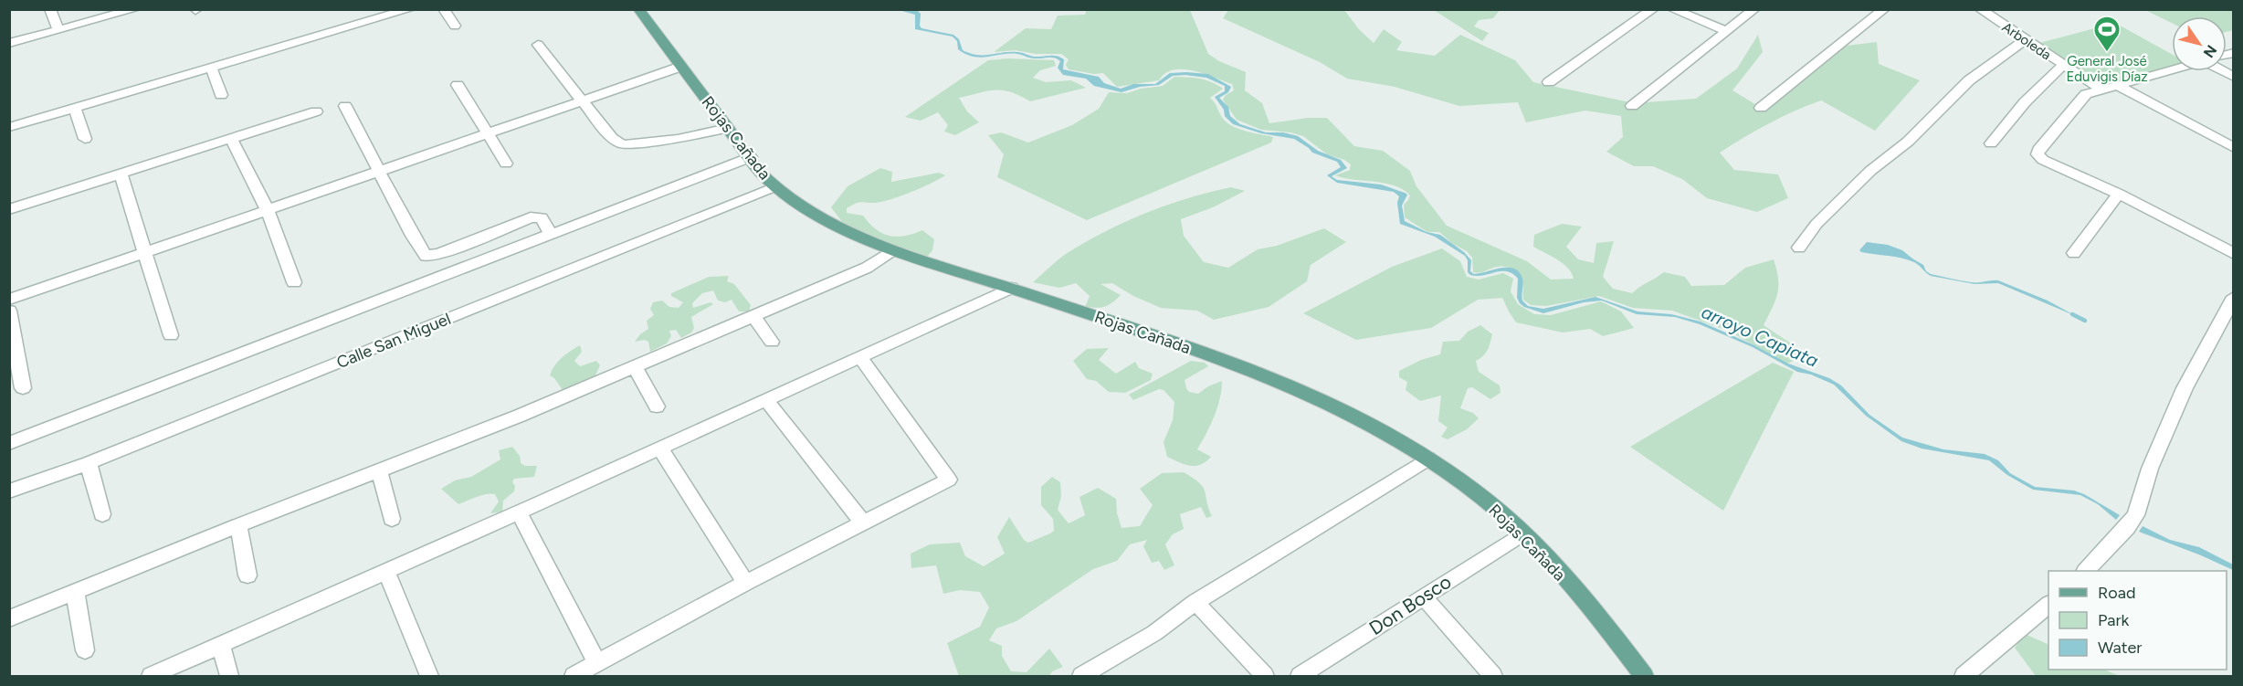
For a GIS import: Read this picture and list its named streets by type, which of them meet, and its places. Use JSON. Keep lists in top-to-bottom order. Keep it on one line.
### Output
{"streets":{"main road":["Rojas Cañada"],"street":["Arboleda","Calle San Miguel","Don Bosco"]},"crossings":[["Rojas Cañada","Calle San Miguel"],["Rojas Cañada","Don Bosco"]],"water":["arroyo Capiata"],"places":{"sports":["General José Eduvigis Díaz"]},"legend":["Road","Park","Water"],"north":"bottom right"}
